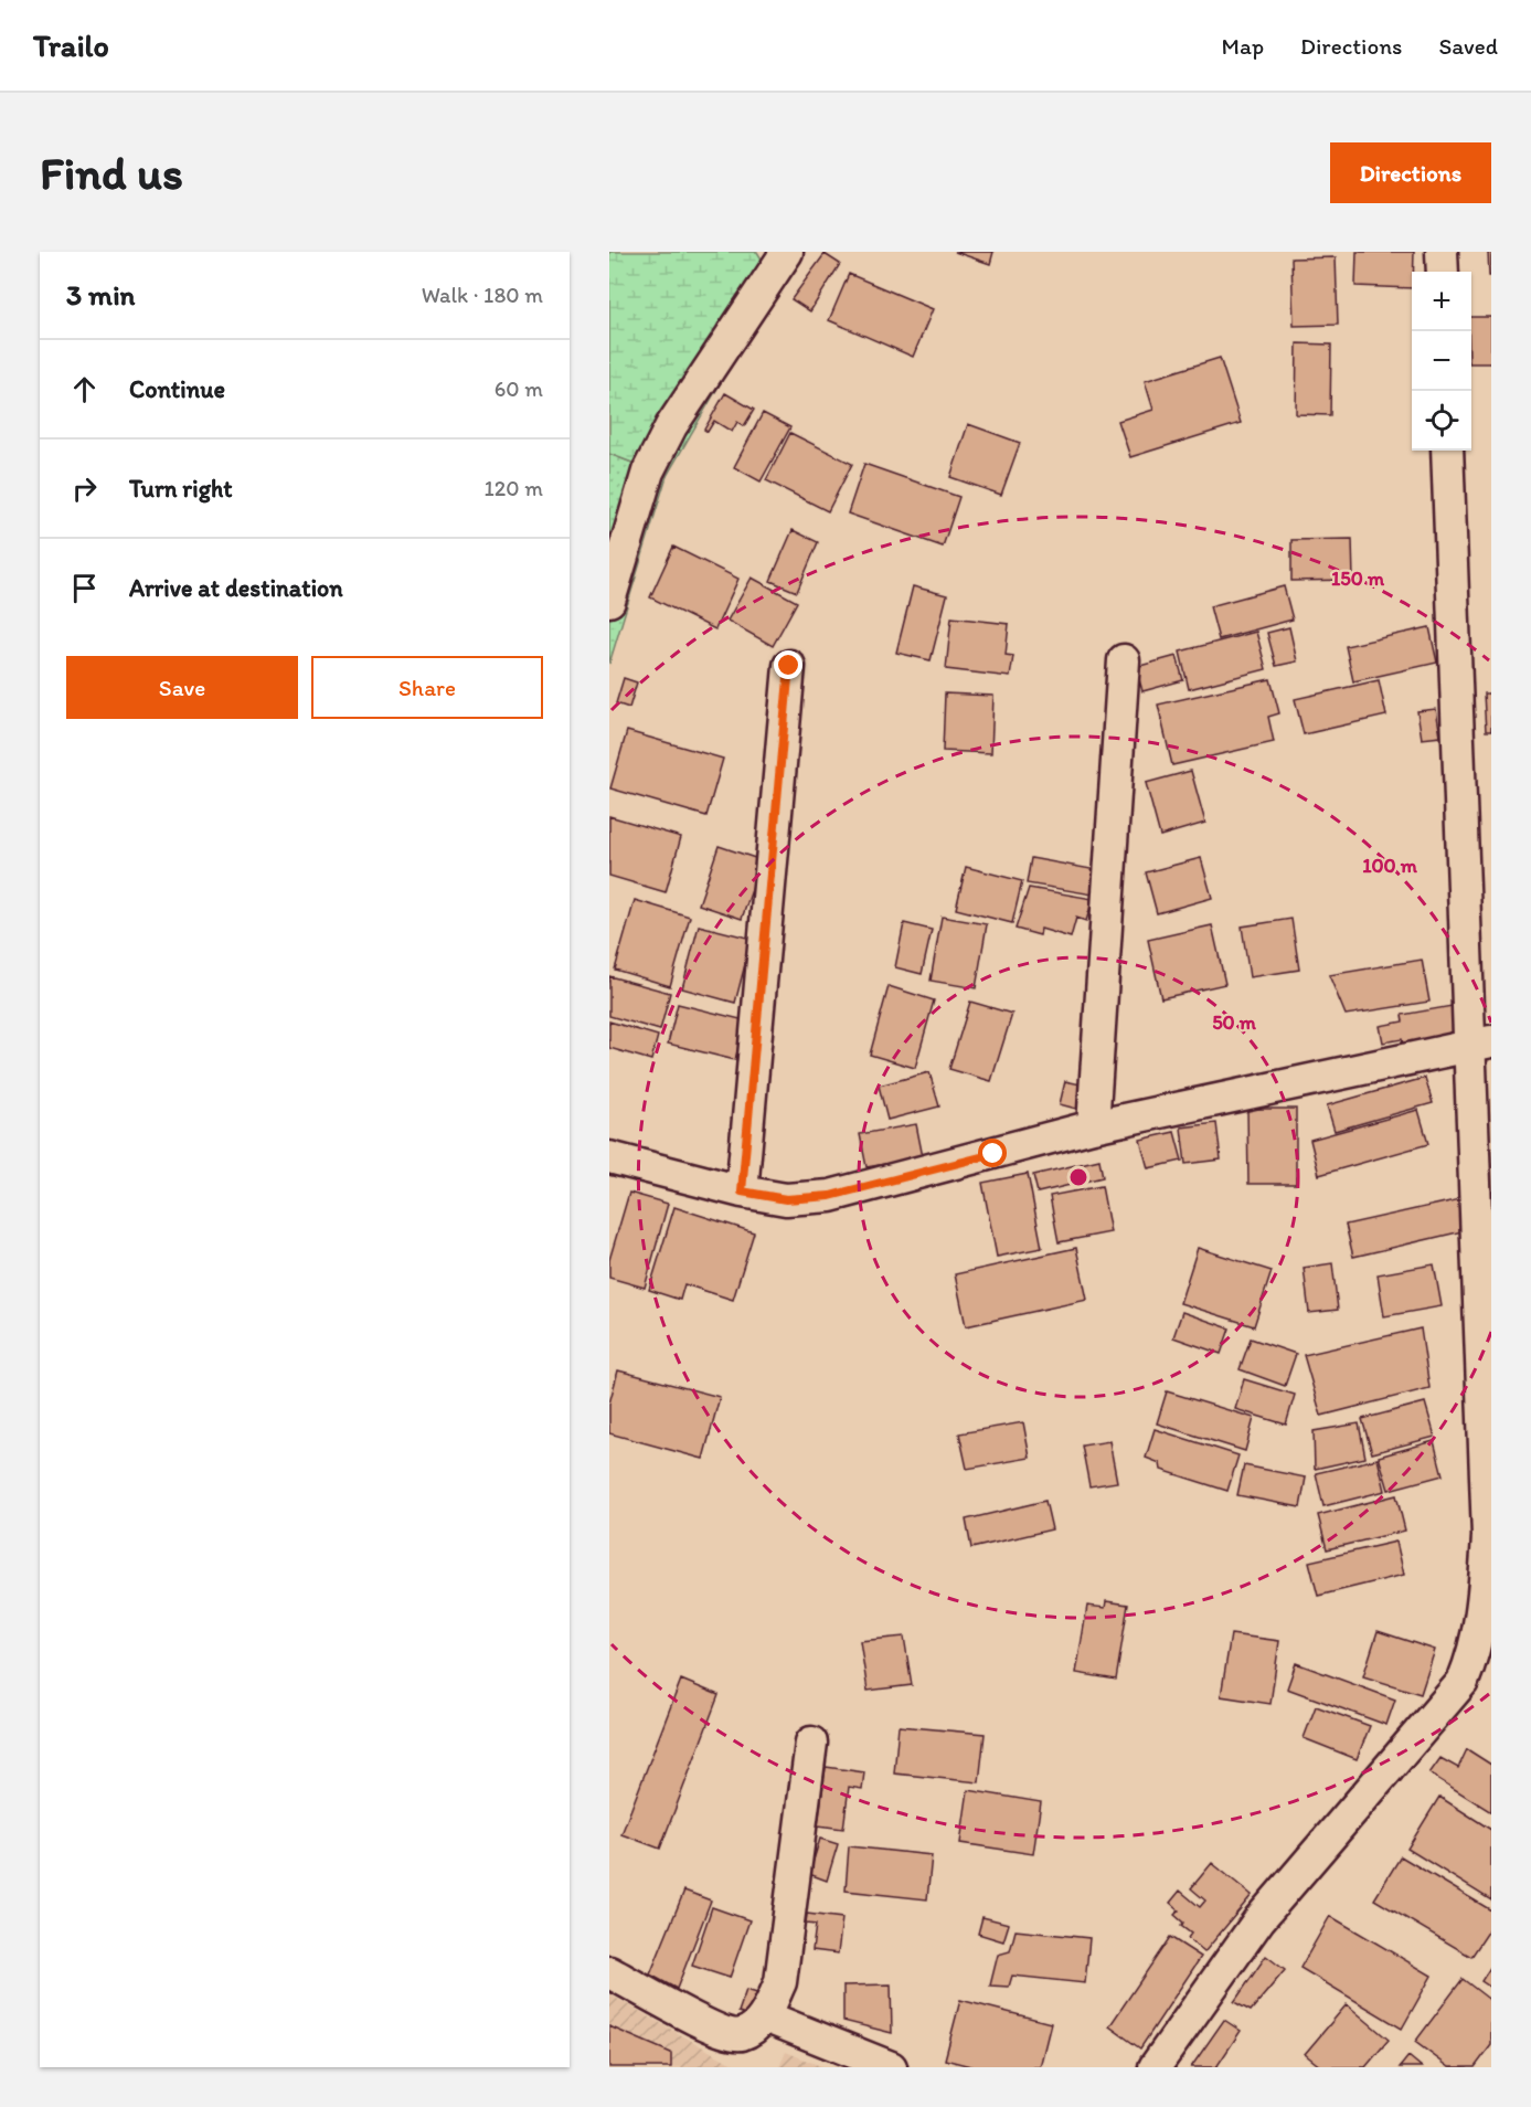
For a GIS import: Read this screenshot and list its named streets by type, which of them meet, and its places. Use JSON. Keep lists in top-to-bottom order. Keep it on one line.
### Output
{"page":{"header":"Trailo","nav":["Map","Directions","Saved"],"buttons":["Directions",["Save","Share"]],"title":"Find us","heading":["3 min","Walk · 180 m"],"map_buttons":["+","−"],"list":[["Continue","60 m"],["Turn right","120 m"],"Arrive at destination"]},"rings":["150 m","100 m","50 m"]}
